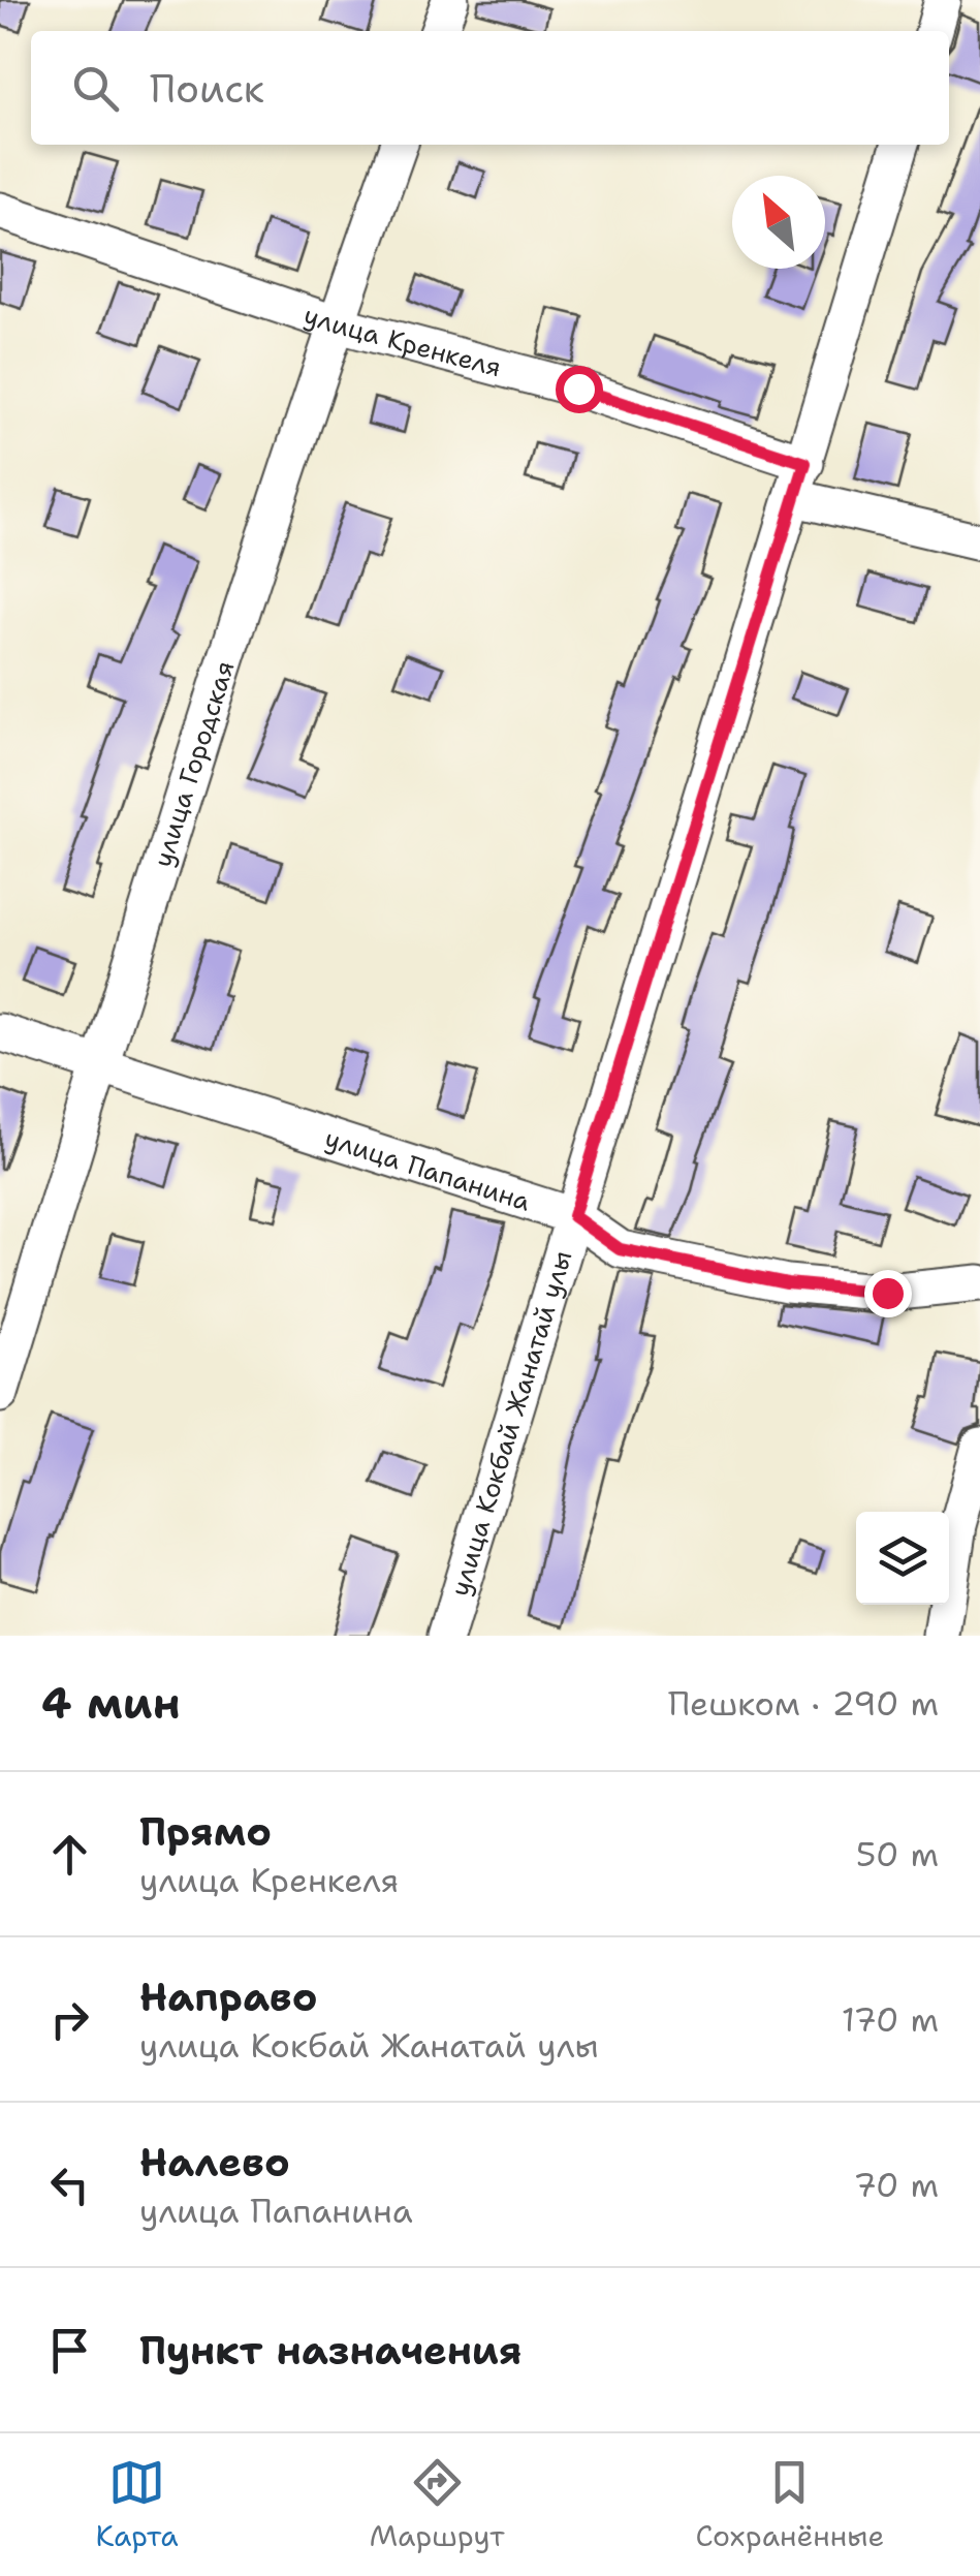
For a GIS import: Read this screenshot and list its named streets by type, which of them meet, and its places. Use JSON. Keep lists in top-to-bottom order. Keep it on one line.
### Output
{"streets":{"street":["улица Кренкеля","улица Городская","улица Папанина","улица Кокбай Жанатай улы"]},"crossings":[["улица Кренкеля","улица Городская"],["улица Кренкеля","улица Кокбай Жанатай улы"],["улица Городская","улица Папанина"],["улица Папанина","улица Кокбай Жанатай улы"]],"north":"top left","page":{"search":"Поиск","heading":["4 мин","Пешком · 290 m"],"list":[["Прямо","улица Кренкеля","50 m"],["Направо","улица Кокбай Жанатай улы","170 m"],["Налево","улица Папанина","70 m"],"Пункт назначения"],"nav":["Карта","Маршрут","Сохранённые"]}}
